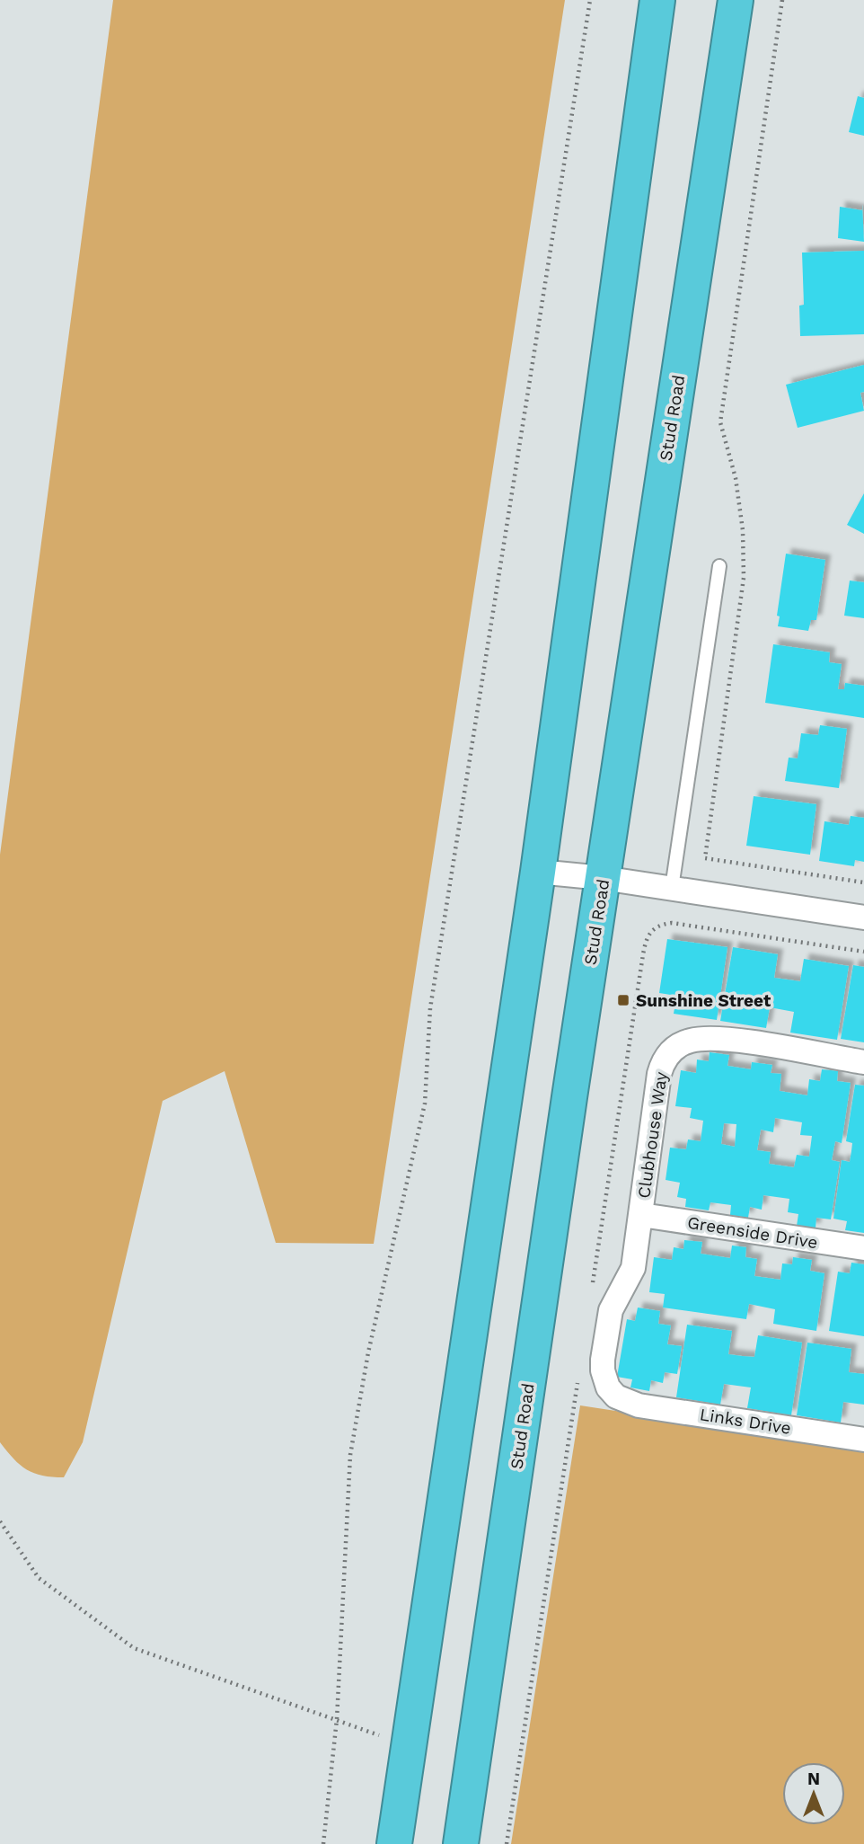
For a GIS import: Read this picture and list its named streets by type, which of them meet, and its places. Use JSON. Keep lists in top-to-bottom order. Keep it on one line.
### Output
{"streets":{"highway":["Stud Road"],"street":["Clubhouse Way","Greenside Drive","Links Drive"]},"crossings":[["Clubhouse Way","Greenside Drive"],["Clubhouse Way","Links Drive"]],"places":{"transit":["Sunshine Street"]},"north":"top"}
